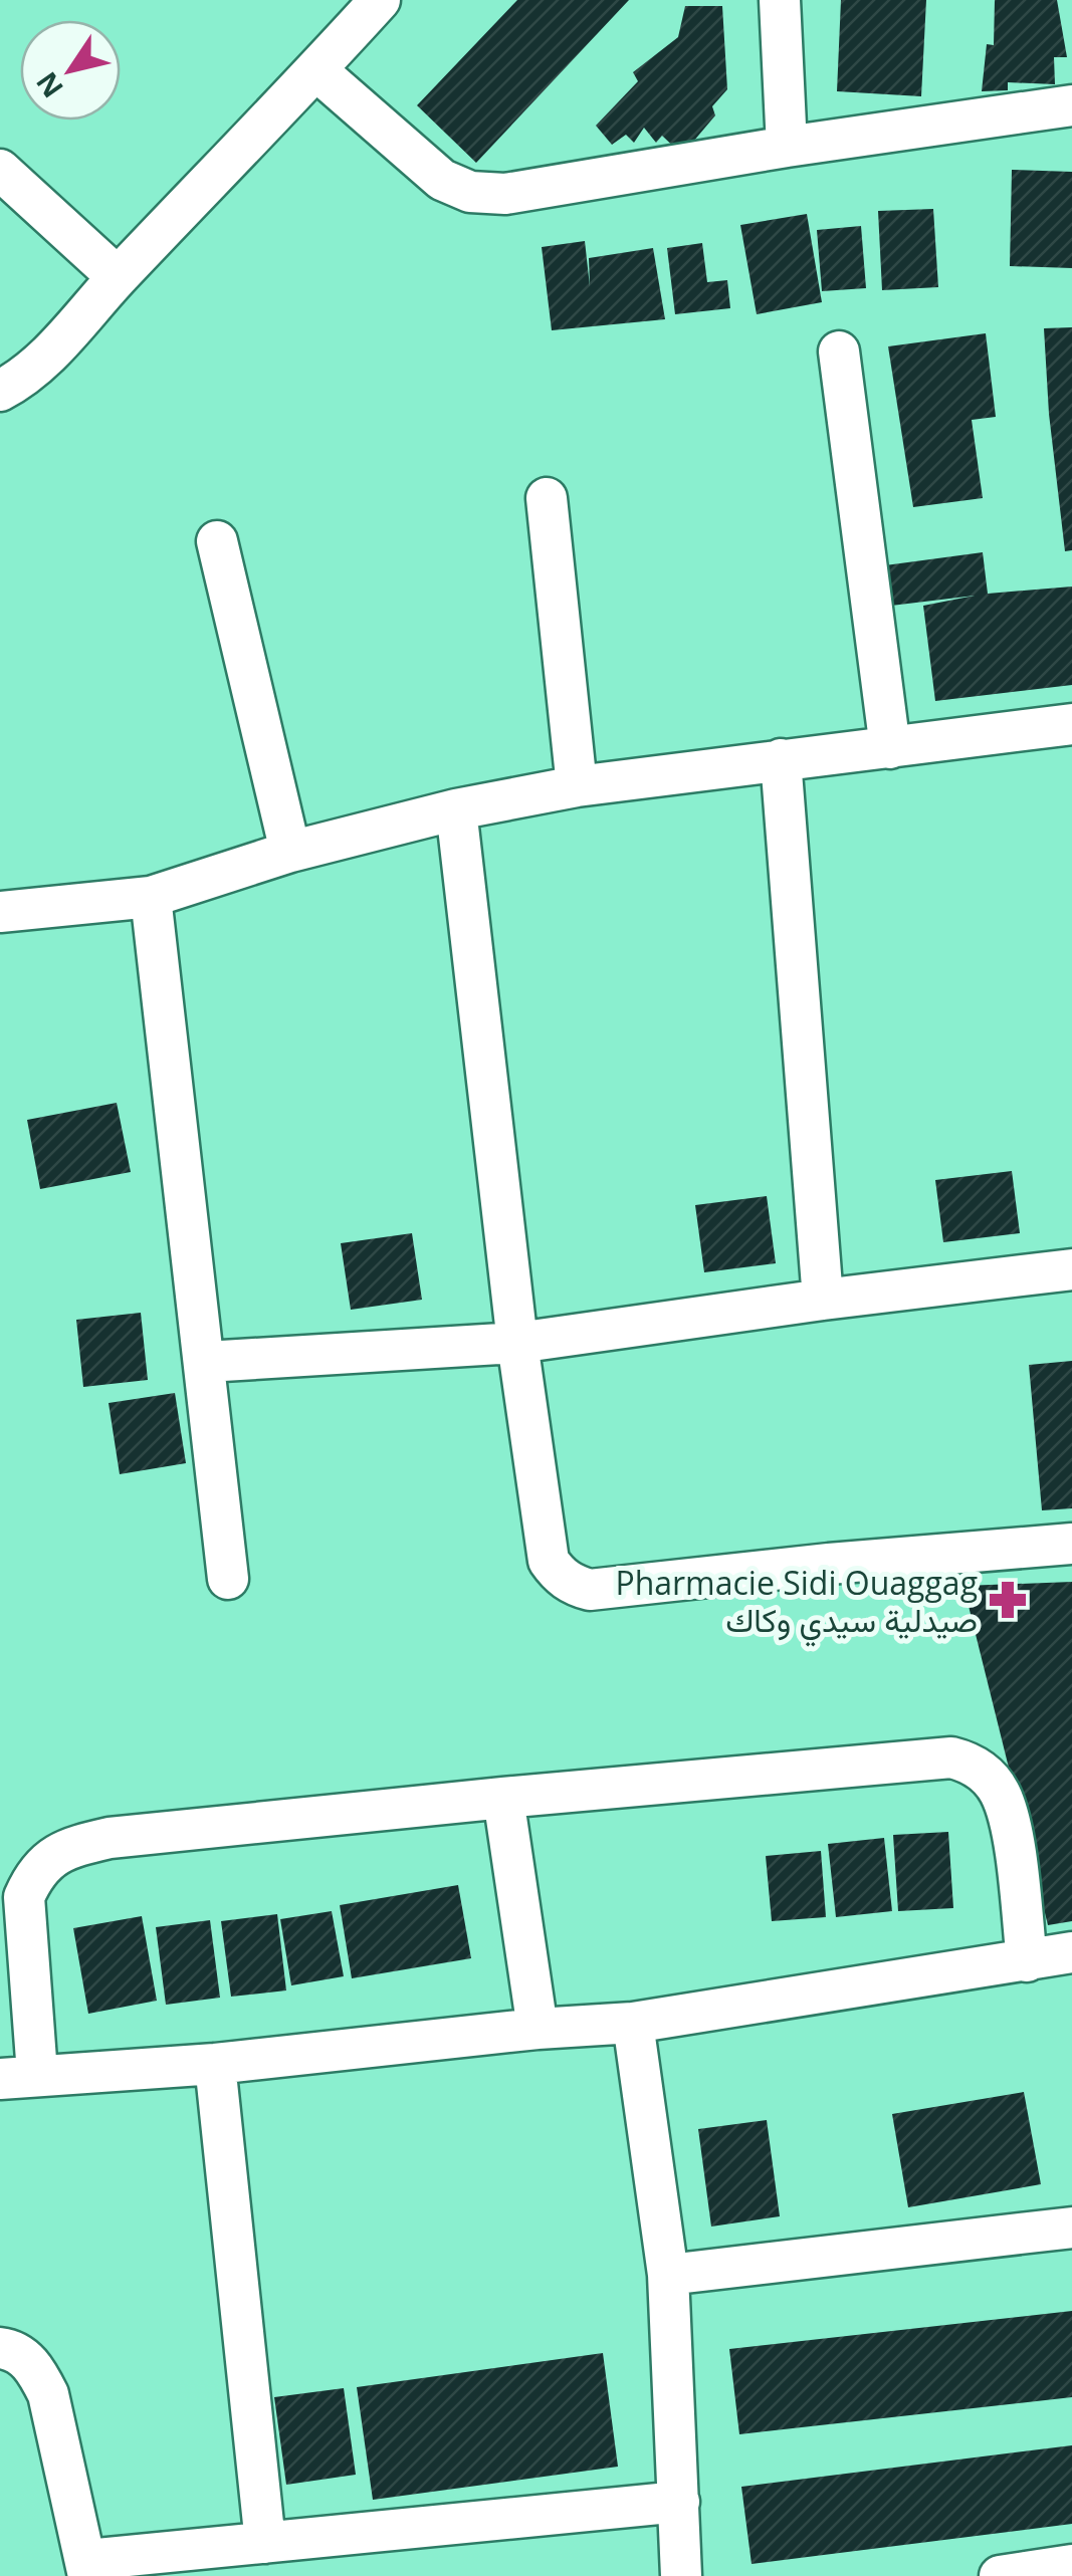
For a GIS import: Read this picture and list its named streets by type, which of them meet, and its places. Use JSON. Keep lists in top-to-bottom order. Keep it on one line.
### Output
{"places":{"pharmacy":["Pharmacie Sidi Ouaggag صيدلية سيدي وكاك"]},"north":"bottom left"}
